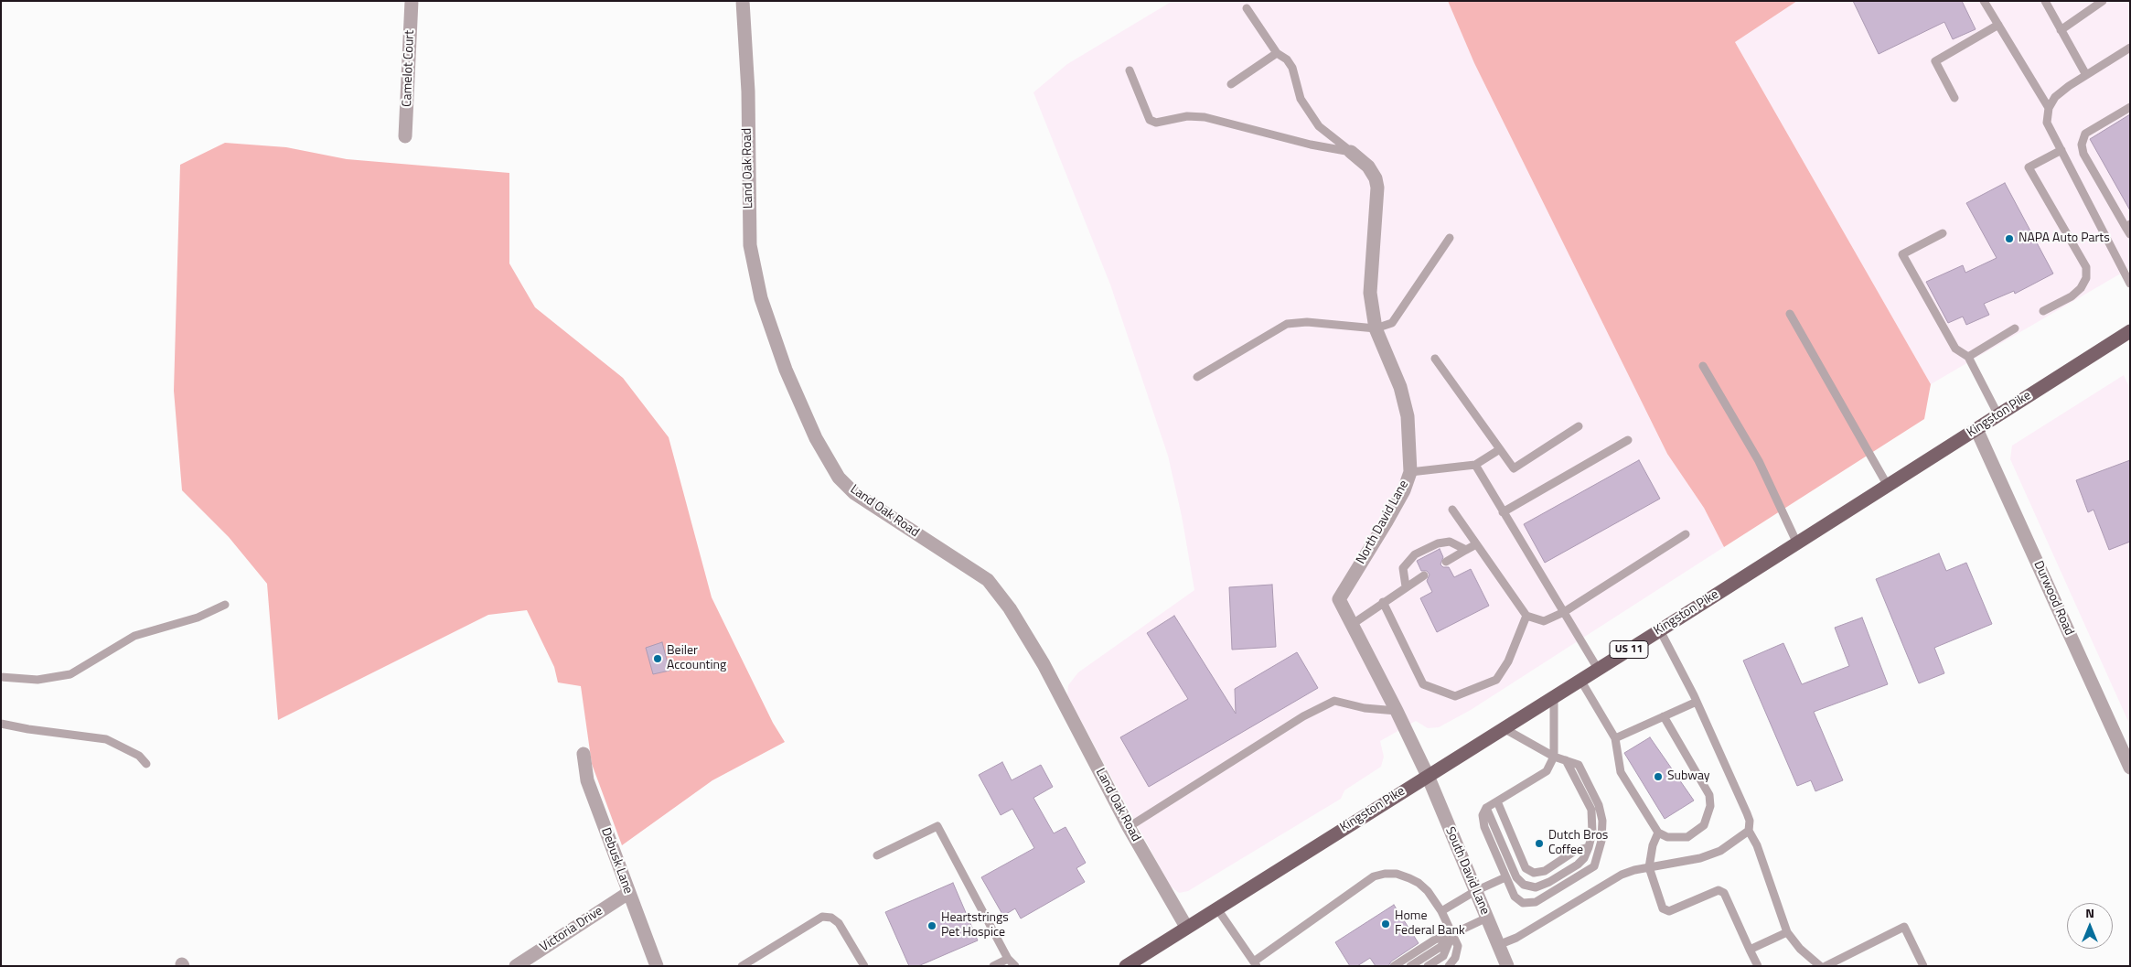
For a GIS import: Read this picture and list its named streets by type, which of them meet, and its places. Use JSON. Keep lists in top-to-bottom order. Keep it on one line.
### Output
{"streets":{"main road":["Kingston Pike","US 11"],"street":["Camelot Court","Land Oak Road","North David Lane","Durwood Road","Debusk Lane","South David Lane","Victoria Drive"]},"crossings":[["Land Oak Road","Kingston Pike"],["Kingston Pike","North David Lane"],["Kingston Pike","Durwood Road"],["Kingston Pike","South David Lane"],["North David Lane","South David Lane"],["Debusk Lane","Victoria Drive"]],"places":["NAPA Auto Parts","Beiler Accounting","Subway","Dutch Bros Coffee","Home Federal Bank","Heartstrings Pet Hospice"],"north":"top"}
